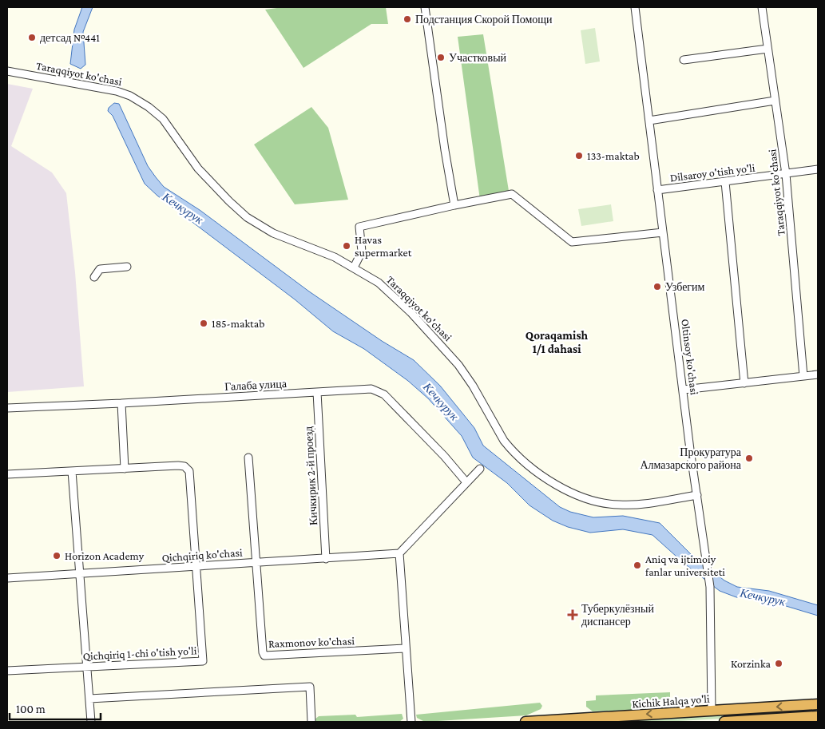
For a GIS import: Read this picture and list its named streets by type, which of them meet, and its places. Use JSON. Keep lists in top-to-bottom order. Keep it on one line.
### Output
{"streets":{"highway":["Kichik Halqa yo'li"],"street":["Taraqqiyot ko'chasi","Dilsaroy o'tish yo'li","Oltinsoy ko'chasi","Галаба улица","Кичкирик 2-й проезд","Qichqiriq ko'chasi","Raxmonov ko'chasi","Qichqiriq 1-chi o'tish yo'li"]},"crossings":[["Taraqqiyot ko'chasi","Dilsaroy o'tish yo'li"],["Taraqqiyot ko'chasi","Oltinsoy ko'chasi"],["Dilsaroy o'tish yo'li","Oltinsoy ko'chasi"],["Oltinsoy ko'chasi","Kichik Halqa yo'li"],["Галаба улица","Кичкирик 2-й проезд"],["Кичкирик 2-й проезд","Qichqiriq ko'chasi"],["Qichqiriq ko'chasi","Raxmonov ko'chasi"],["Qichqiriq ko'chasi","Qichqiriq 1-chi o'tish yo'li"]],"one_way":["Kichik Halqa yo'li"],"districts":["Qoraqamish 1/1 dahasi"],"water":["Кечкурук"],"places":{"other":["Подстанция Скорой Помощи","детсад №441","Участковый","133-maktab","Havas supermarket","Узбегим","185-maktab","Прокуратура Алмазарского района","Horizon Academy","Aniq va ijtimoiy fanlar universiteti","Korzinka"],"health":["Туберкулёзный диспансер"]},"scale_bar":"100 m"}
